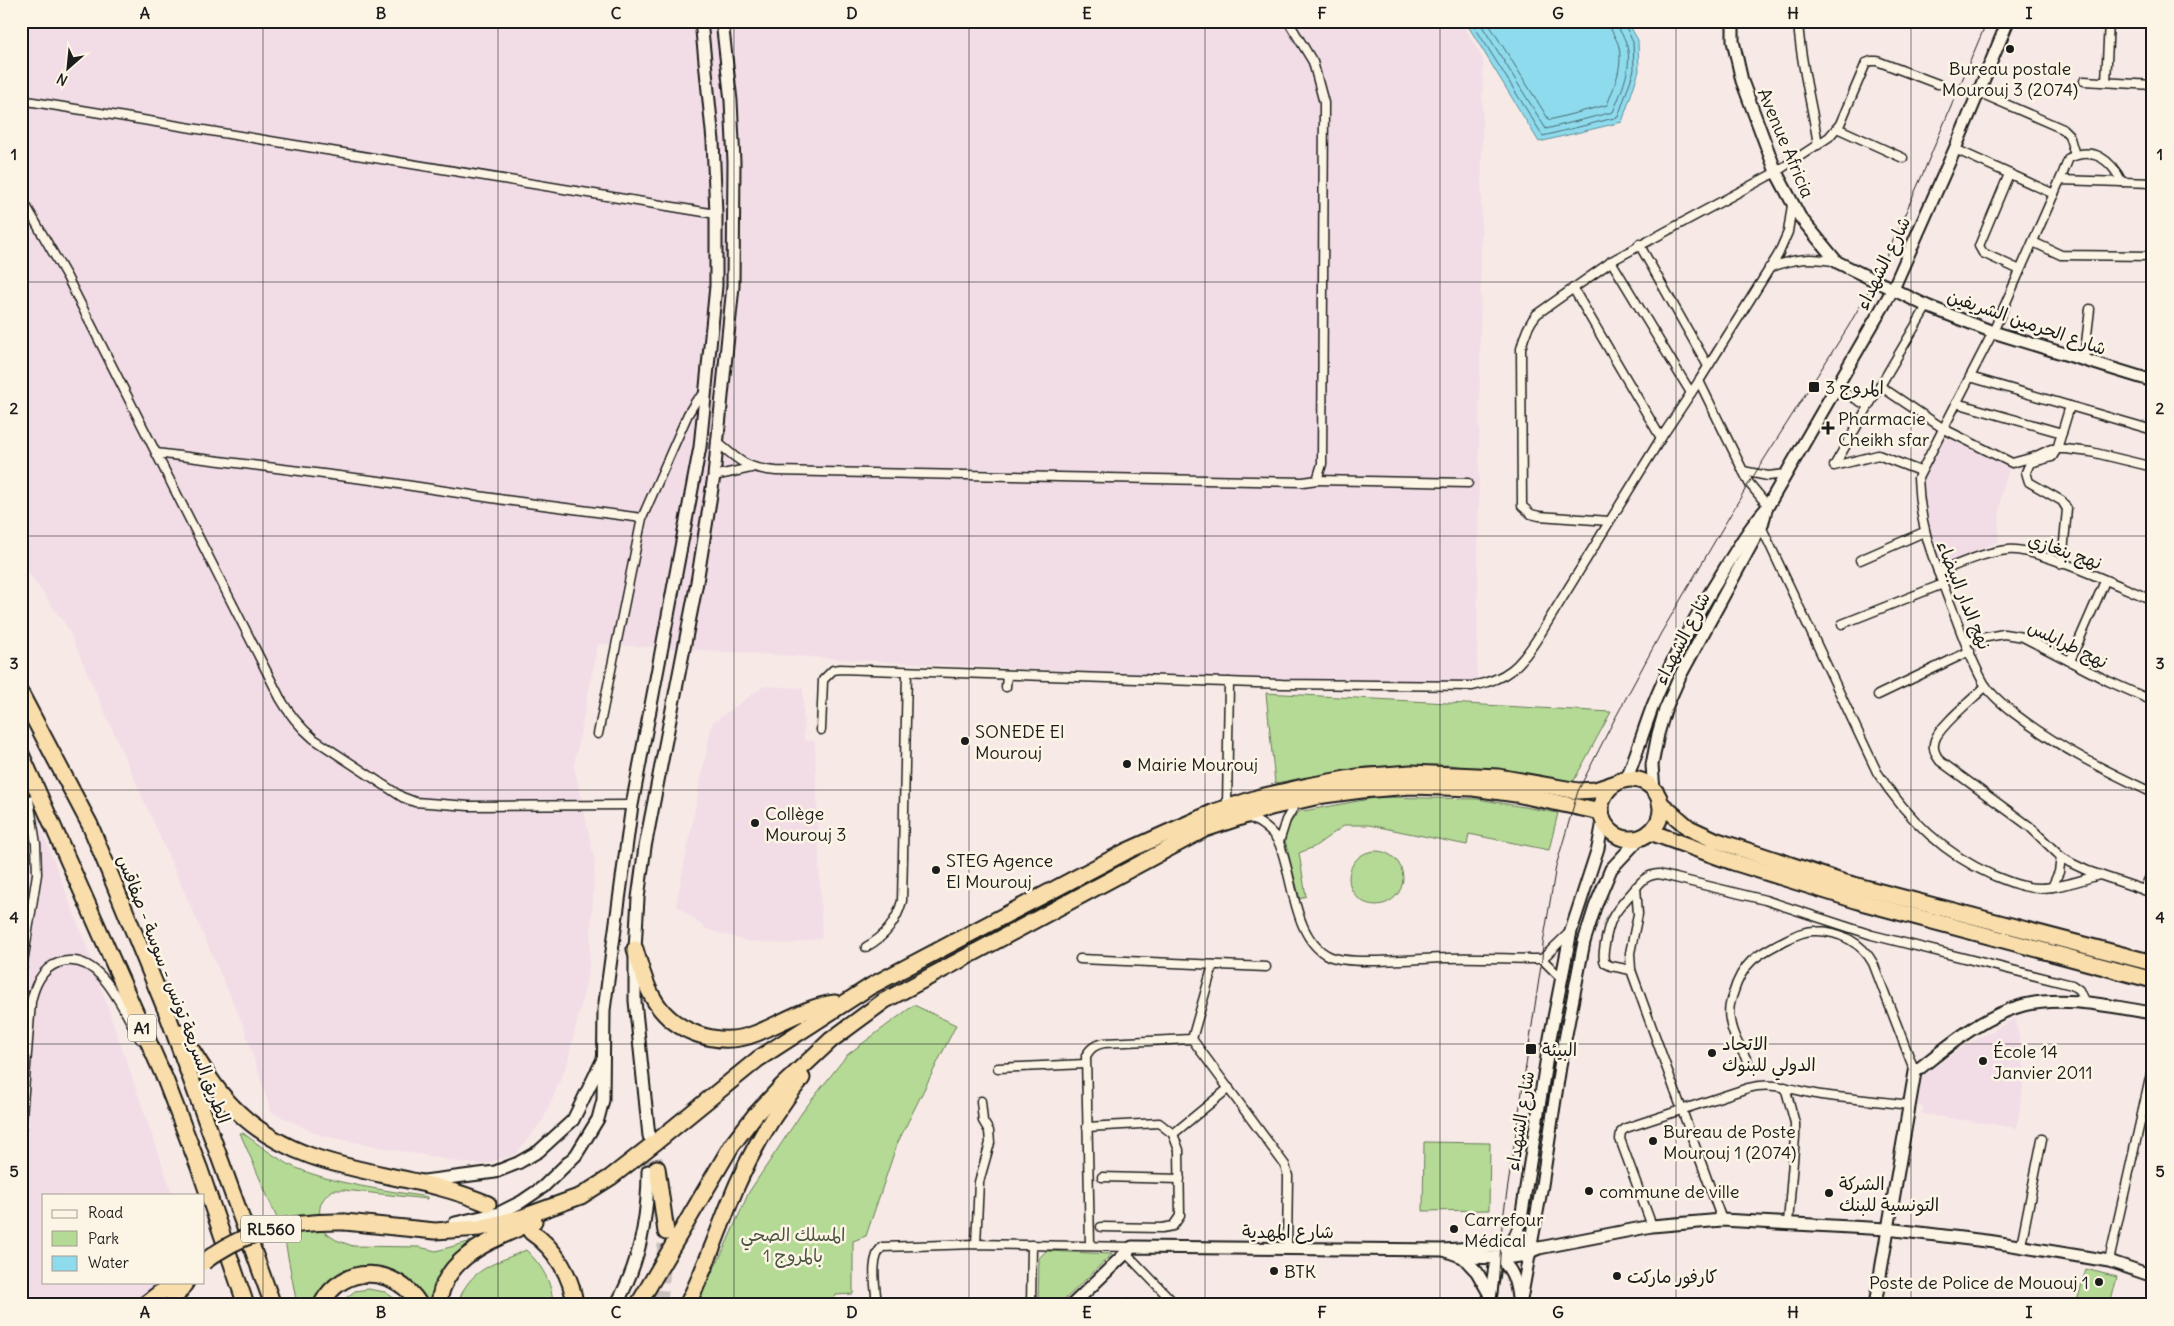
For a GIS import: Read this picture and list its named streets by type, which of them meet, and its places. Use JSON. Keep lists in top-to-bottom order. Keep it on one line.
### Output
{"streets":{"highway":["الطريق السريعة تونس - سوسة - صفاقس","A1","RL560"],"main road":["Avenue Africia","شارع الشهداء","شارع الحرمين الشريفين","شارع المهدية"],"street":["نهج بنغازي","نهج الدار البيضاء","نهج طرابلس"]},"crossings":[["Avenue Africia","شارع الشهداء"],["Avenue Africia","شارع الحرمين الشريفين"],["شارع الشهداء","شارع الحرمين الشريفين"],["شارع الشهداء","شارع المهدية"],["شارع الحرمين الشريفين","نهج الدار البيضاء"],["نهج بنغازي","نهج الدار البيضاء"],["نهج الدار البيضاء","نهج طرابلس"]],"parks":["المسلك الصحي بالمروج 1"],"places":{"other":["Bureau postale Mourouj 3 (2074)","SONEDE El Mourouj","Mairie Mourouj","Collège Mourouj 3","STEG Agence El Mourouj","الاتحاد الدولي للبنوك","École 14 Janvier 2011","Bureau de Poste Mourouj 1 (2074)","commune de ville","الشركة التونسية للبنك","Carrefour Médical","BTK","كارفور ماركت","Poste de Police de Mououj 1"],"transit":["المروج 3","البيئة"],"health":["Pharmacie Cheikh sfar"]},"legend":["Road","Park","Water"],"north":"bottom left","grid":{"columns":["A","B","C","D","E","F","G","H","I"],"rows":["1","2","3","4","5"]}}
